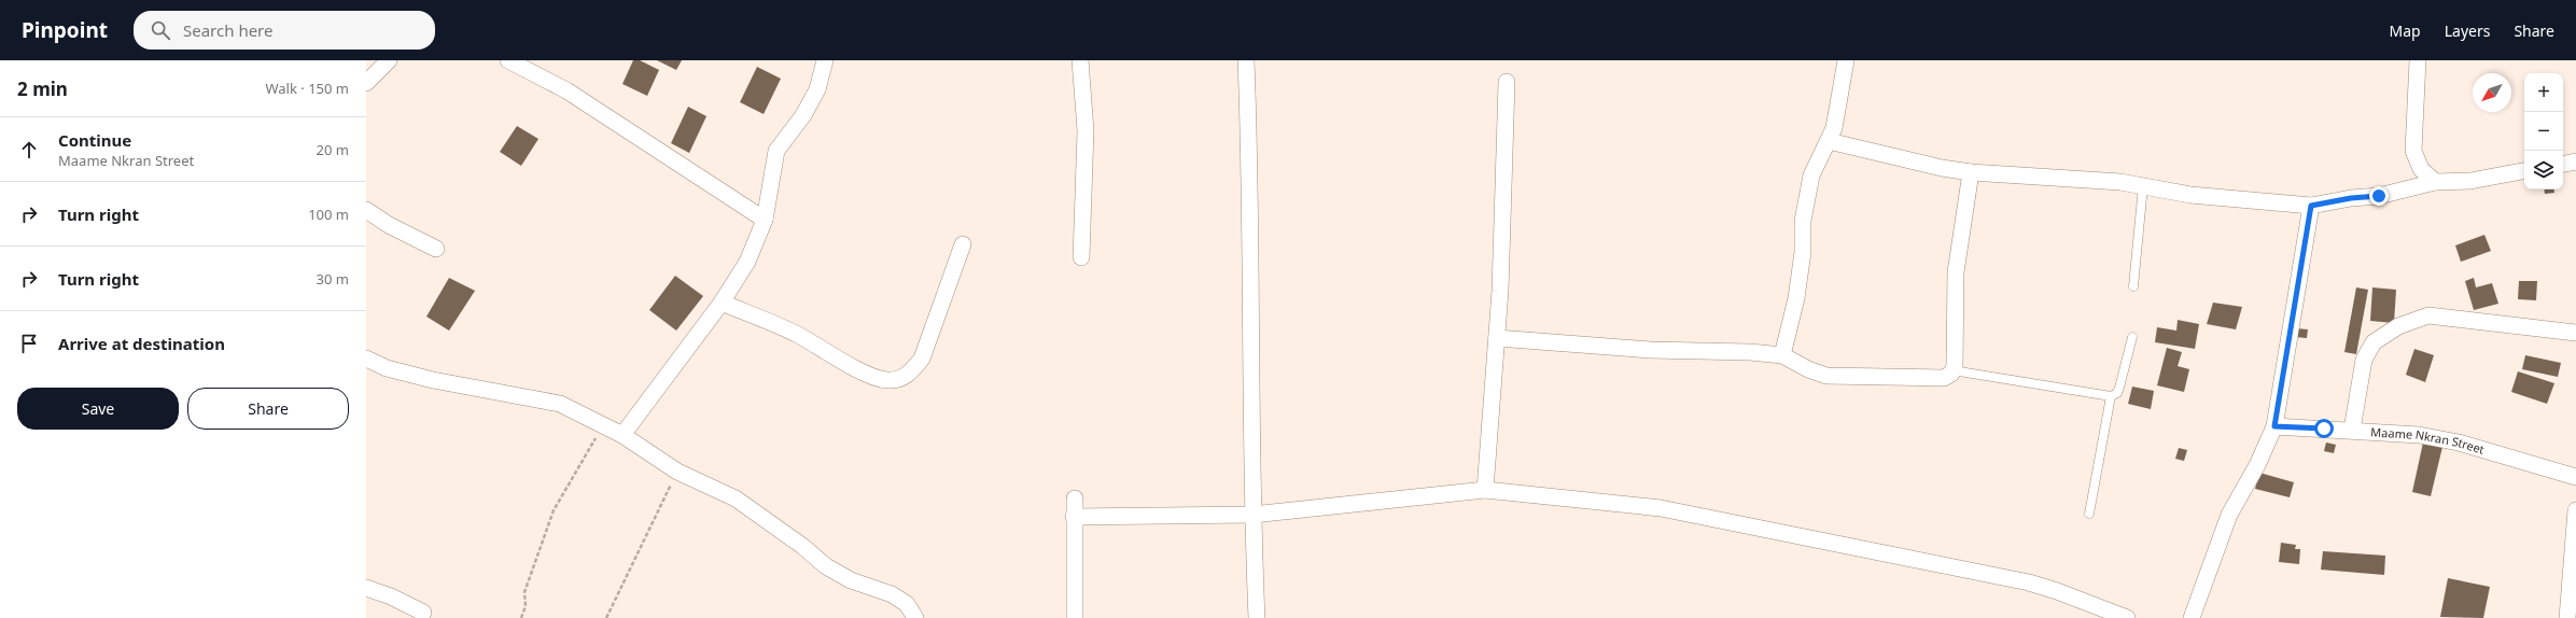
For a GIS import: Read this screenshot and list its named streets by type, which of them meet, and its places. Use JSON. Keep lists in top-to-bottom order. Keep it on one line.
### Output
{"streets":{"street":["Maame Nkran Street"]},"north":"bottom left","page":{"header":"Pinpoint","search":"Search here","nav":["Map","Layers","Share"],"heading":["2 min","Walk · 150 m"],"map_buttons":["+","−"],"list":[["Continue","Maame Nkran Street","20 m"],["Turn right","100 m"],["Turn right","30 m"],"Arrive at destination"],"buttons":["Save","Share"]}}
